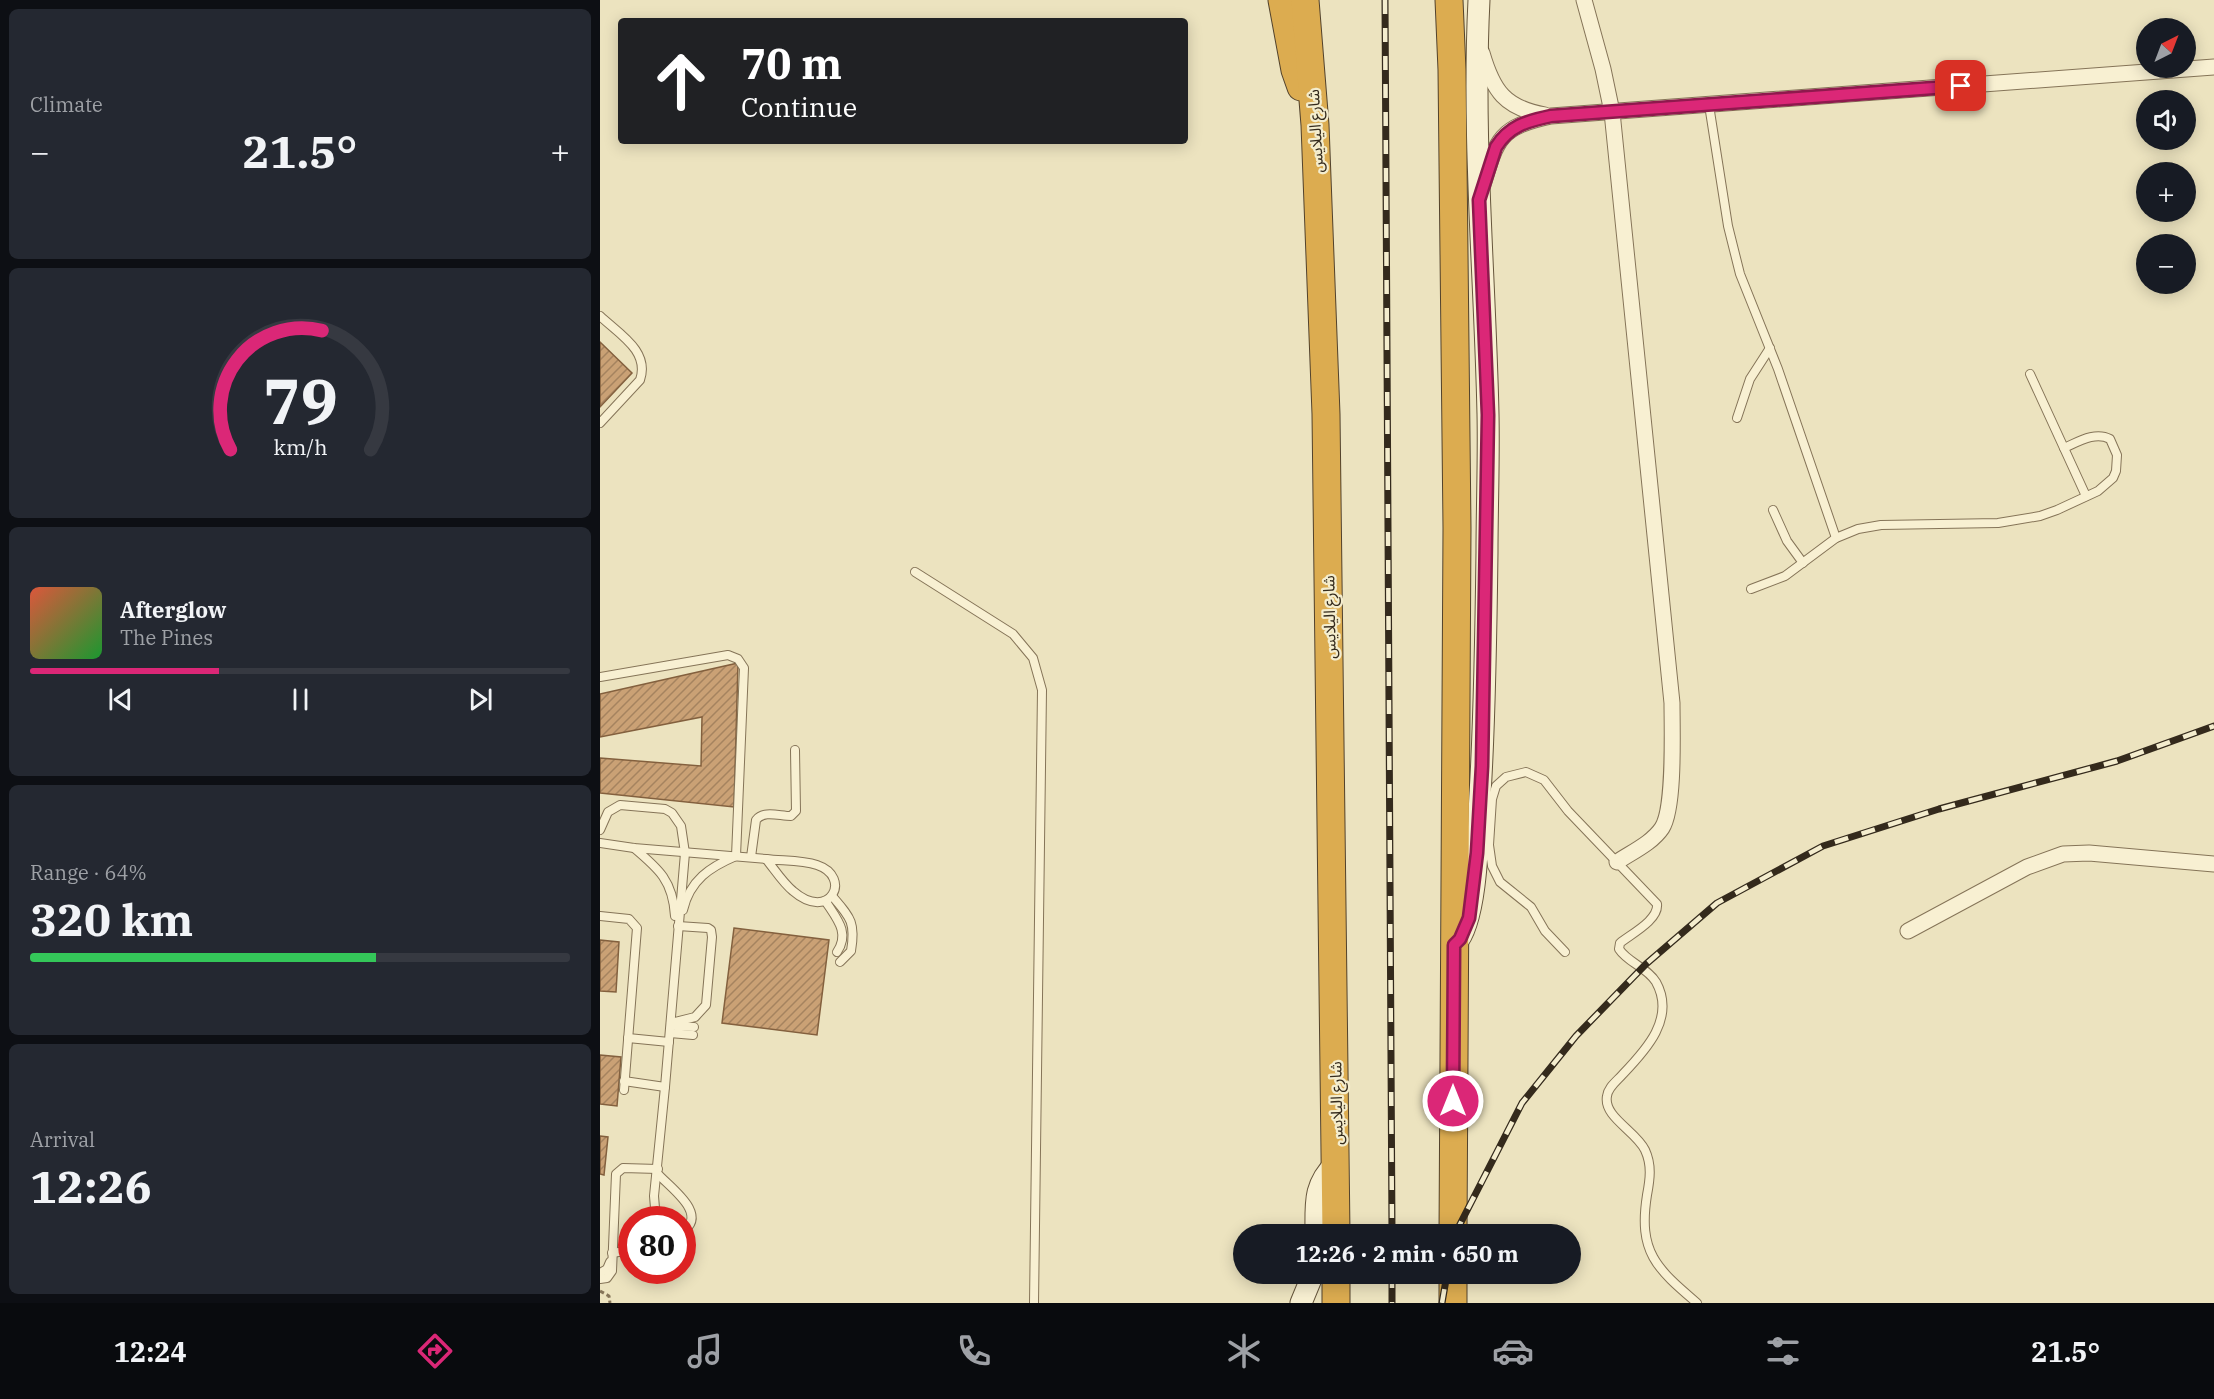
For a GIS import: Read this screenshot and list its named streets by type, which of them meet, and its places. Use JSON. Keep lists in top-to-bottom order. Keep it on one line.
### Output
{"streets":{"highway":["شارع اليلايس"]},"north":"top right","page":{"tile":["Climate",["Range · 64%","320 km"],["Arrival","12:26"]],"map_buttons":["+","−"],"turn":["70 m","Continue"],"heat":["−","21.5°","+"],"song":["Afterglow","The Pines"],"limit":"80","trip":"12:26 · 2 min · 650 m","tabs":["12:24","21.5°"],"gauge":["79","km/h"]}}
